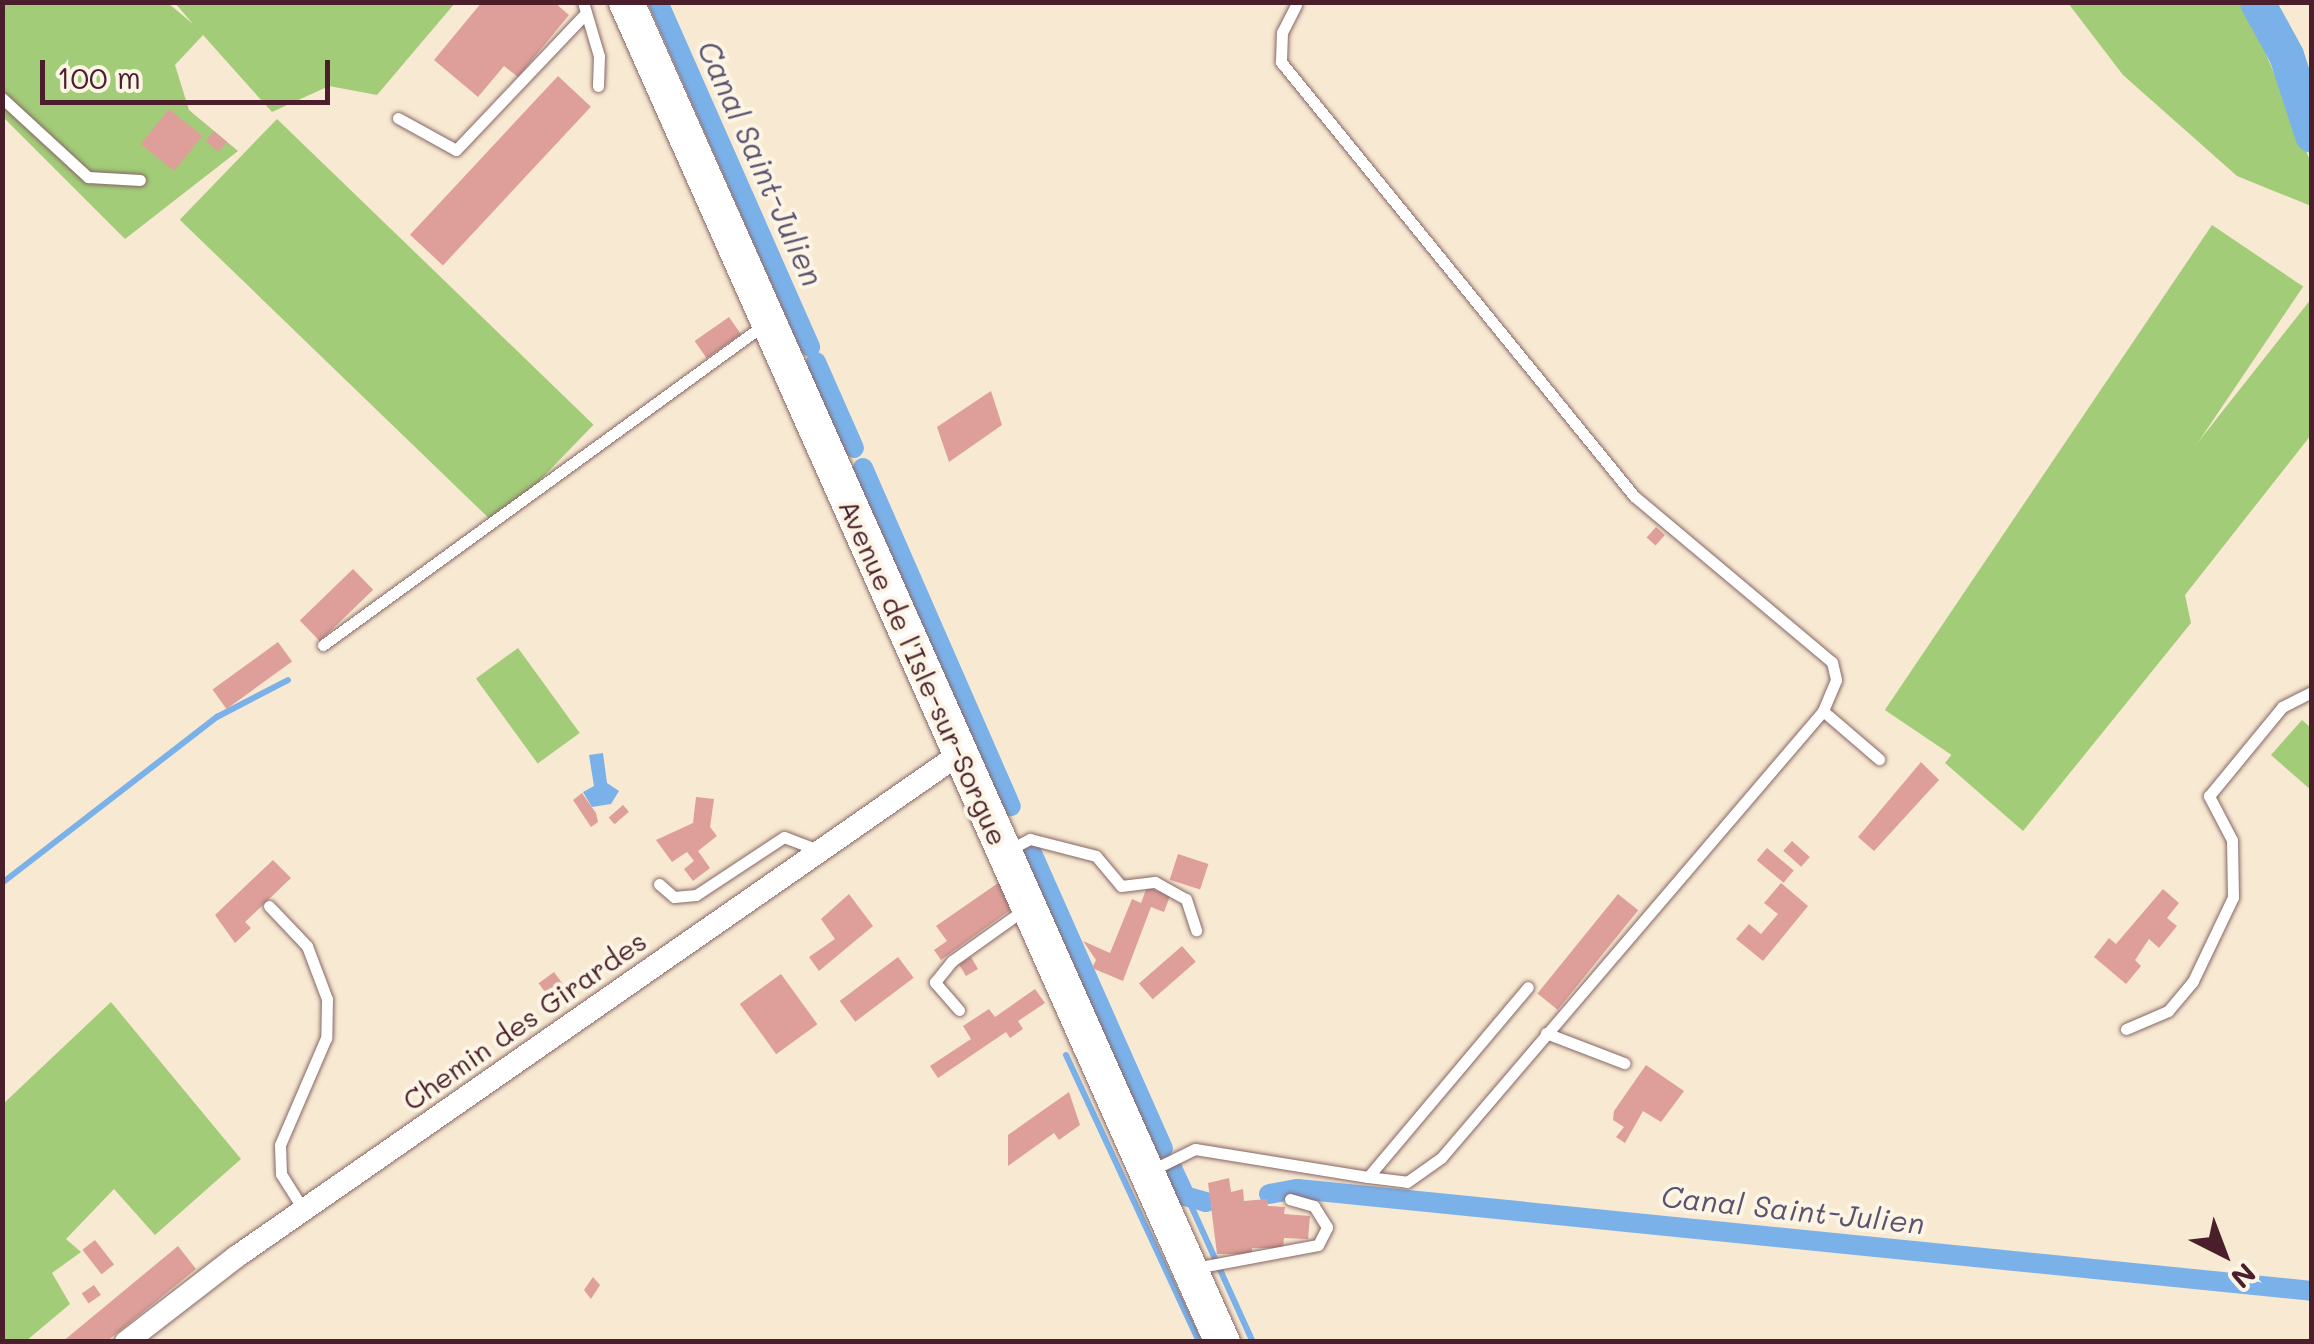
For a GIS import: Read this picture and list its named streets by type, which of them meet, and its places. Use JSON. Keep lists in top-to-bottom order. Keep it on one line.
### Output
{"streets":{"main road":["Avenue de l'Isle-sur-Sorgue"],"street":["Chemin des Girardes"]},"crossings":[["Avenue de l'Isle-sur-Sorgue","Chemin des Girardes"]],"water":["Canal Saint-Julien"],"scale_bar":"100 m","north":"bottom right"}
